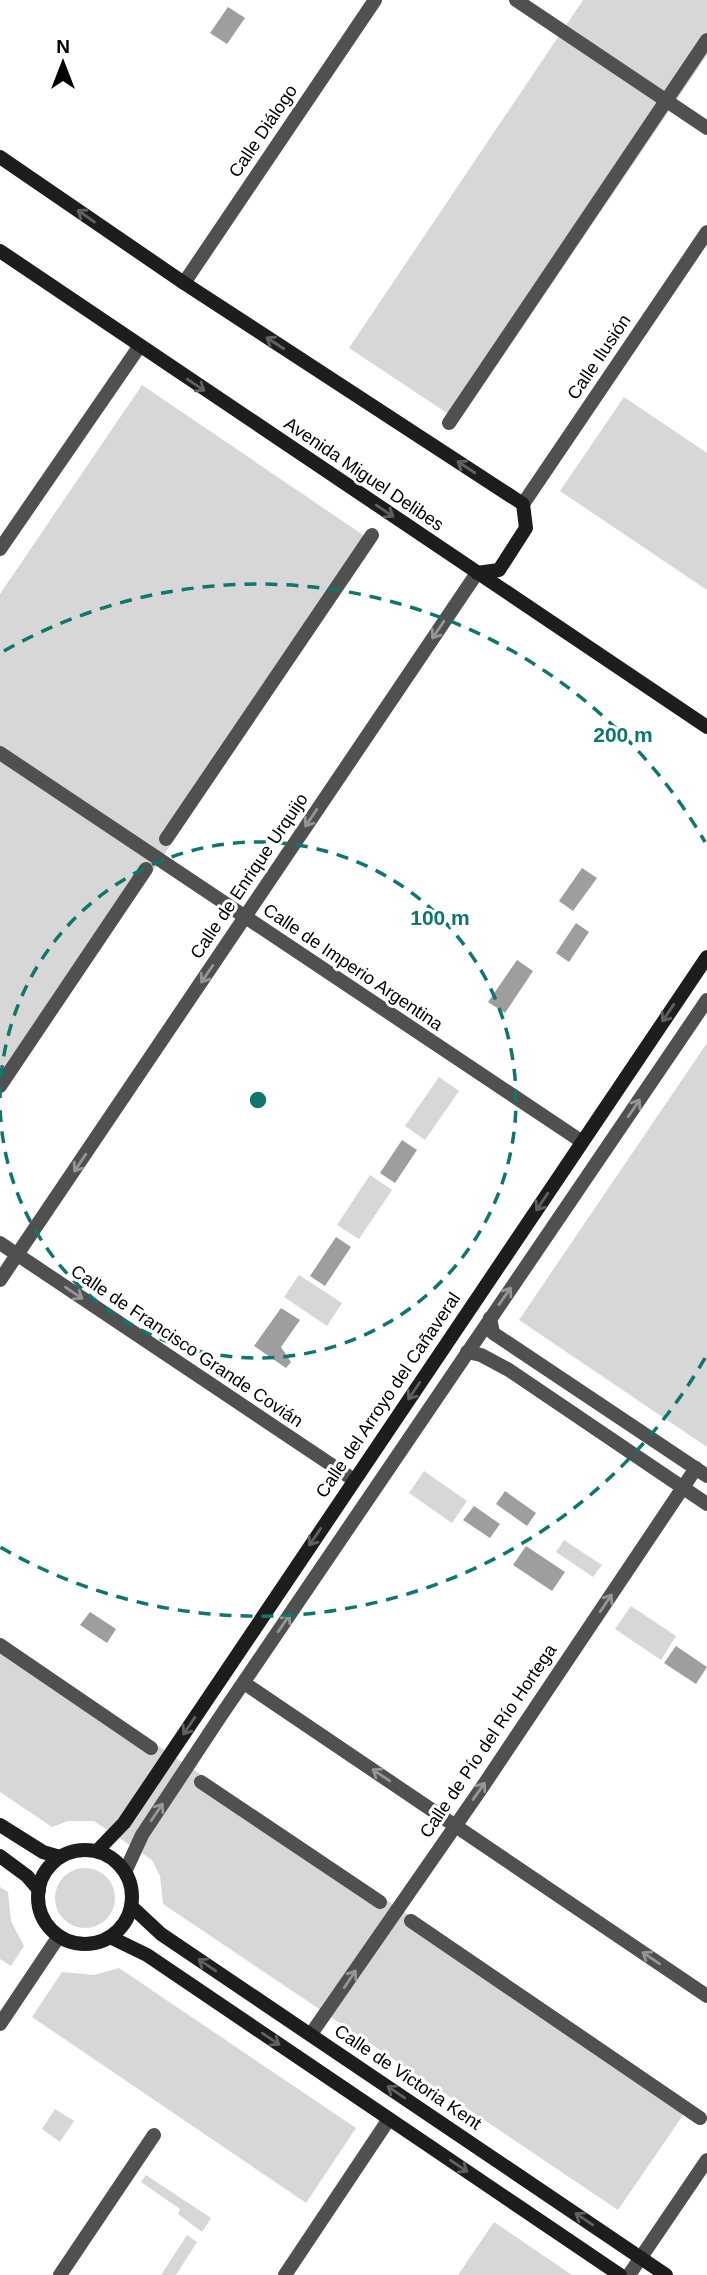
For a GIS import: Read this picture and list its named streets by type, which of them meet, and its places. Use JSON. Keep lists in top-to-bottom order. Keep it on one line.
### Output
{"streets":{"main road":["Avenida Miguel Delibes","Calle de Enrique Urquijo","Calle del Arroyo del Cañaveral","Calle de Victoria Kent"],"street":["Calle Diálogo","Calle Ilusión","Calle de Imperio Argentina","Calle de Francisco Grande Covián","Calle de Pío del Río Hortega"]},"crossings":[["Calle Ilusión","Calle de Enrique Urquijo"],["Avenida Miguel Delibes","Calle de Enrique Urquijo"],["Calle de Enrique Urquijo","Calle de Imperio Argentina"],["Calle de Enrique Urquijo","Calle de Francisco Grande Covián"],["Calle de Imperio Argentina","Calle del Arroyo del Cañaveral"],["Calle de Francisco Grande Covián","Calle del Arroyo del Cañaveral"],["Calle del Arroyo del Cañaveral","Calle de Victoria Kent"],["Calle de Pío del Río Hortega","Calle de Victoria Kent"]],"one_way":["Calle de Enrique Urquijo","Calle de Francisco Grande Covián","Calle del Arroyo del Cañaveral","Calle de Pío del Río Hortega"],"north":"top","rings":["200 m","100 m"]}
